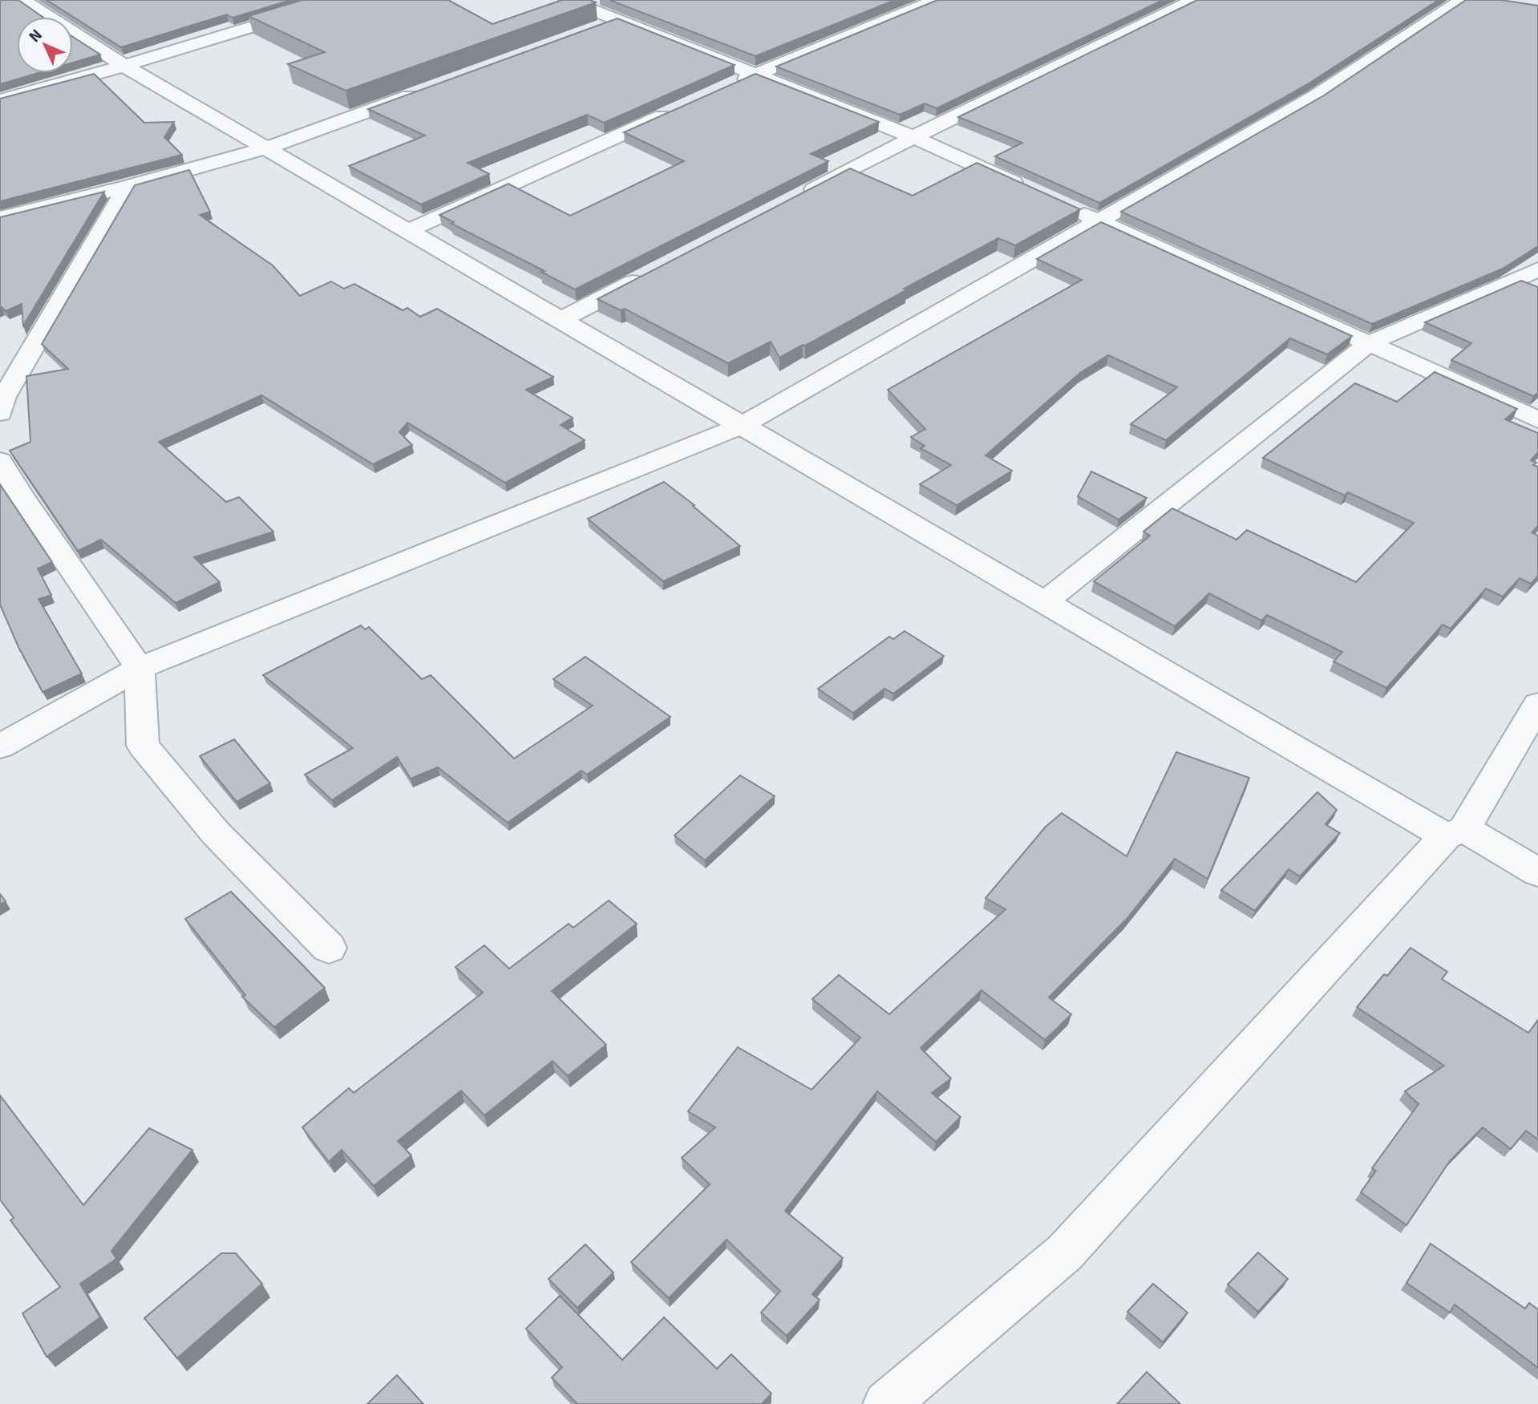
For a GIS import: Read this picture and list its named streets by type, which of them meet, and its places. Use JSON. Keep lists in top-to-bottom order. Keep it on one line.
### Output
{"north":"top left"}
